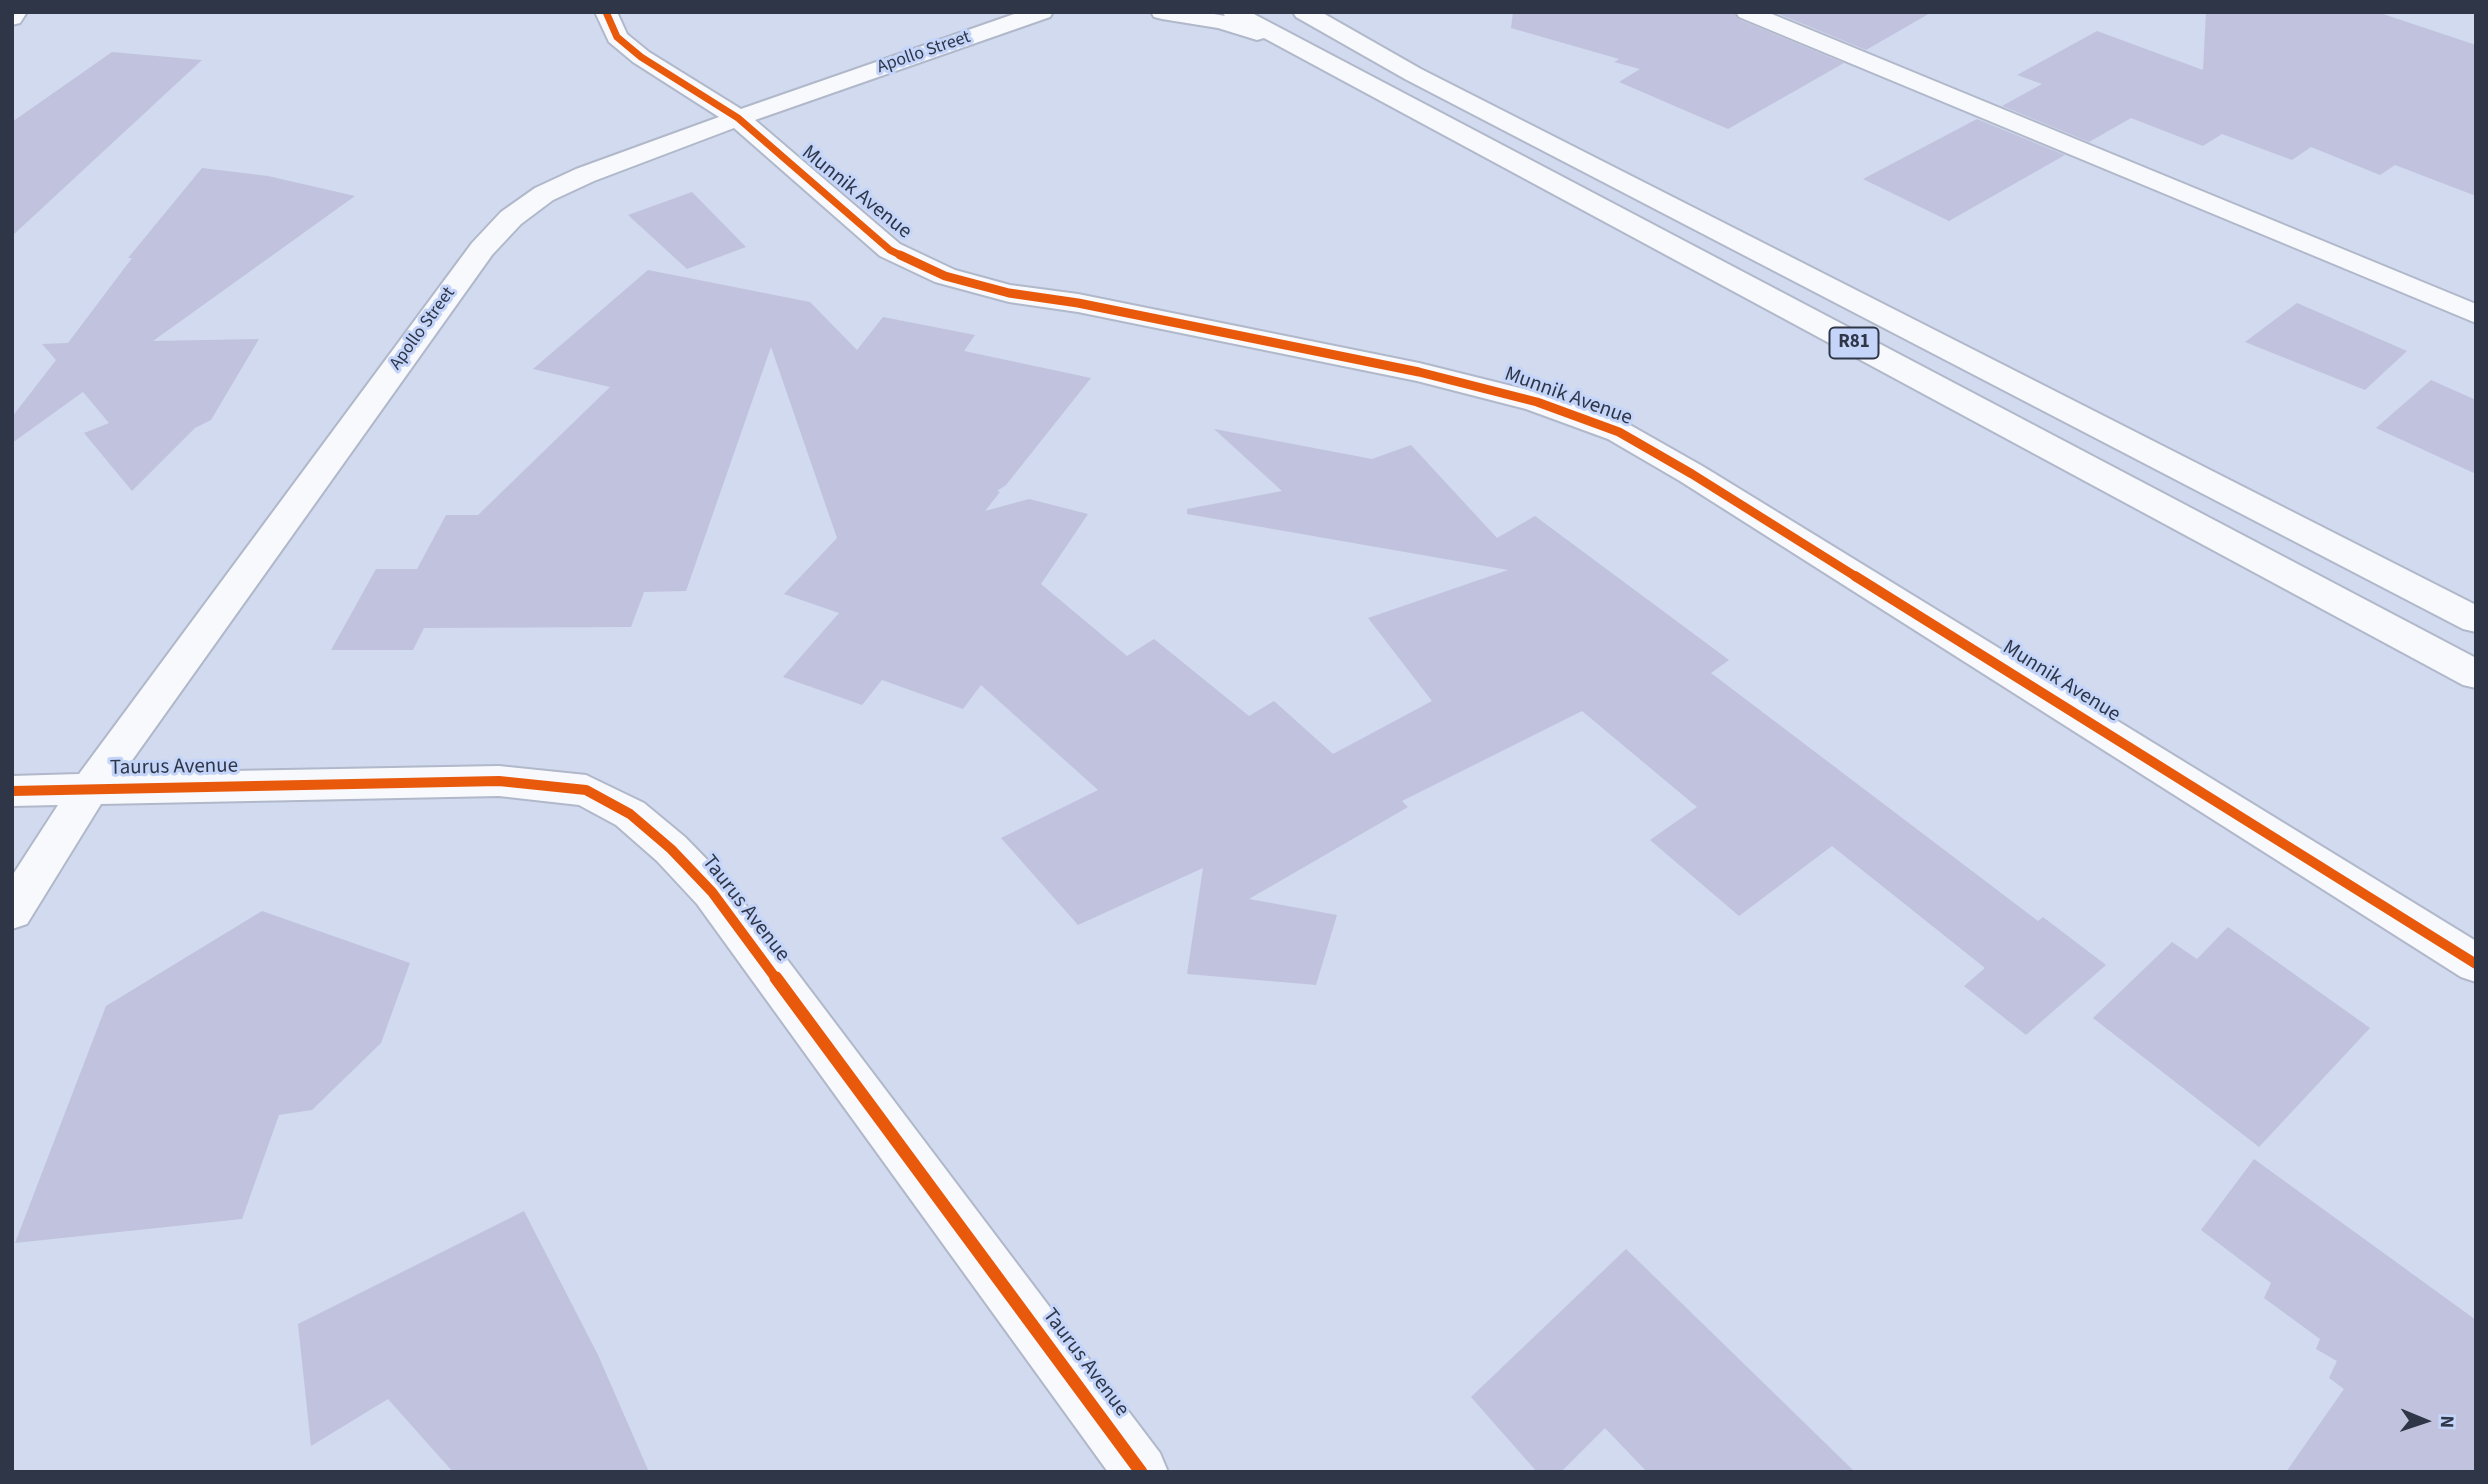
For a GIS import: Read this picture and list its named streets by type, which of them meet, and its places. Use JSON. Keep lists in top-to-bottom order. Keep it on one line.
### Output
{"streets":{"street":["Apollo Street","Munnik Avenue","R81","Taurus Avenue"]},"crossings":[["Apollo Street","Munnik Avenue"],["Apollo Street","Taurus Avenue"]],"north":"right"}
